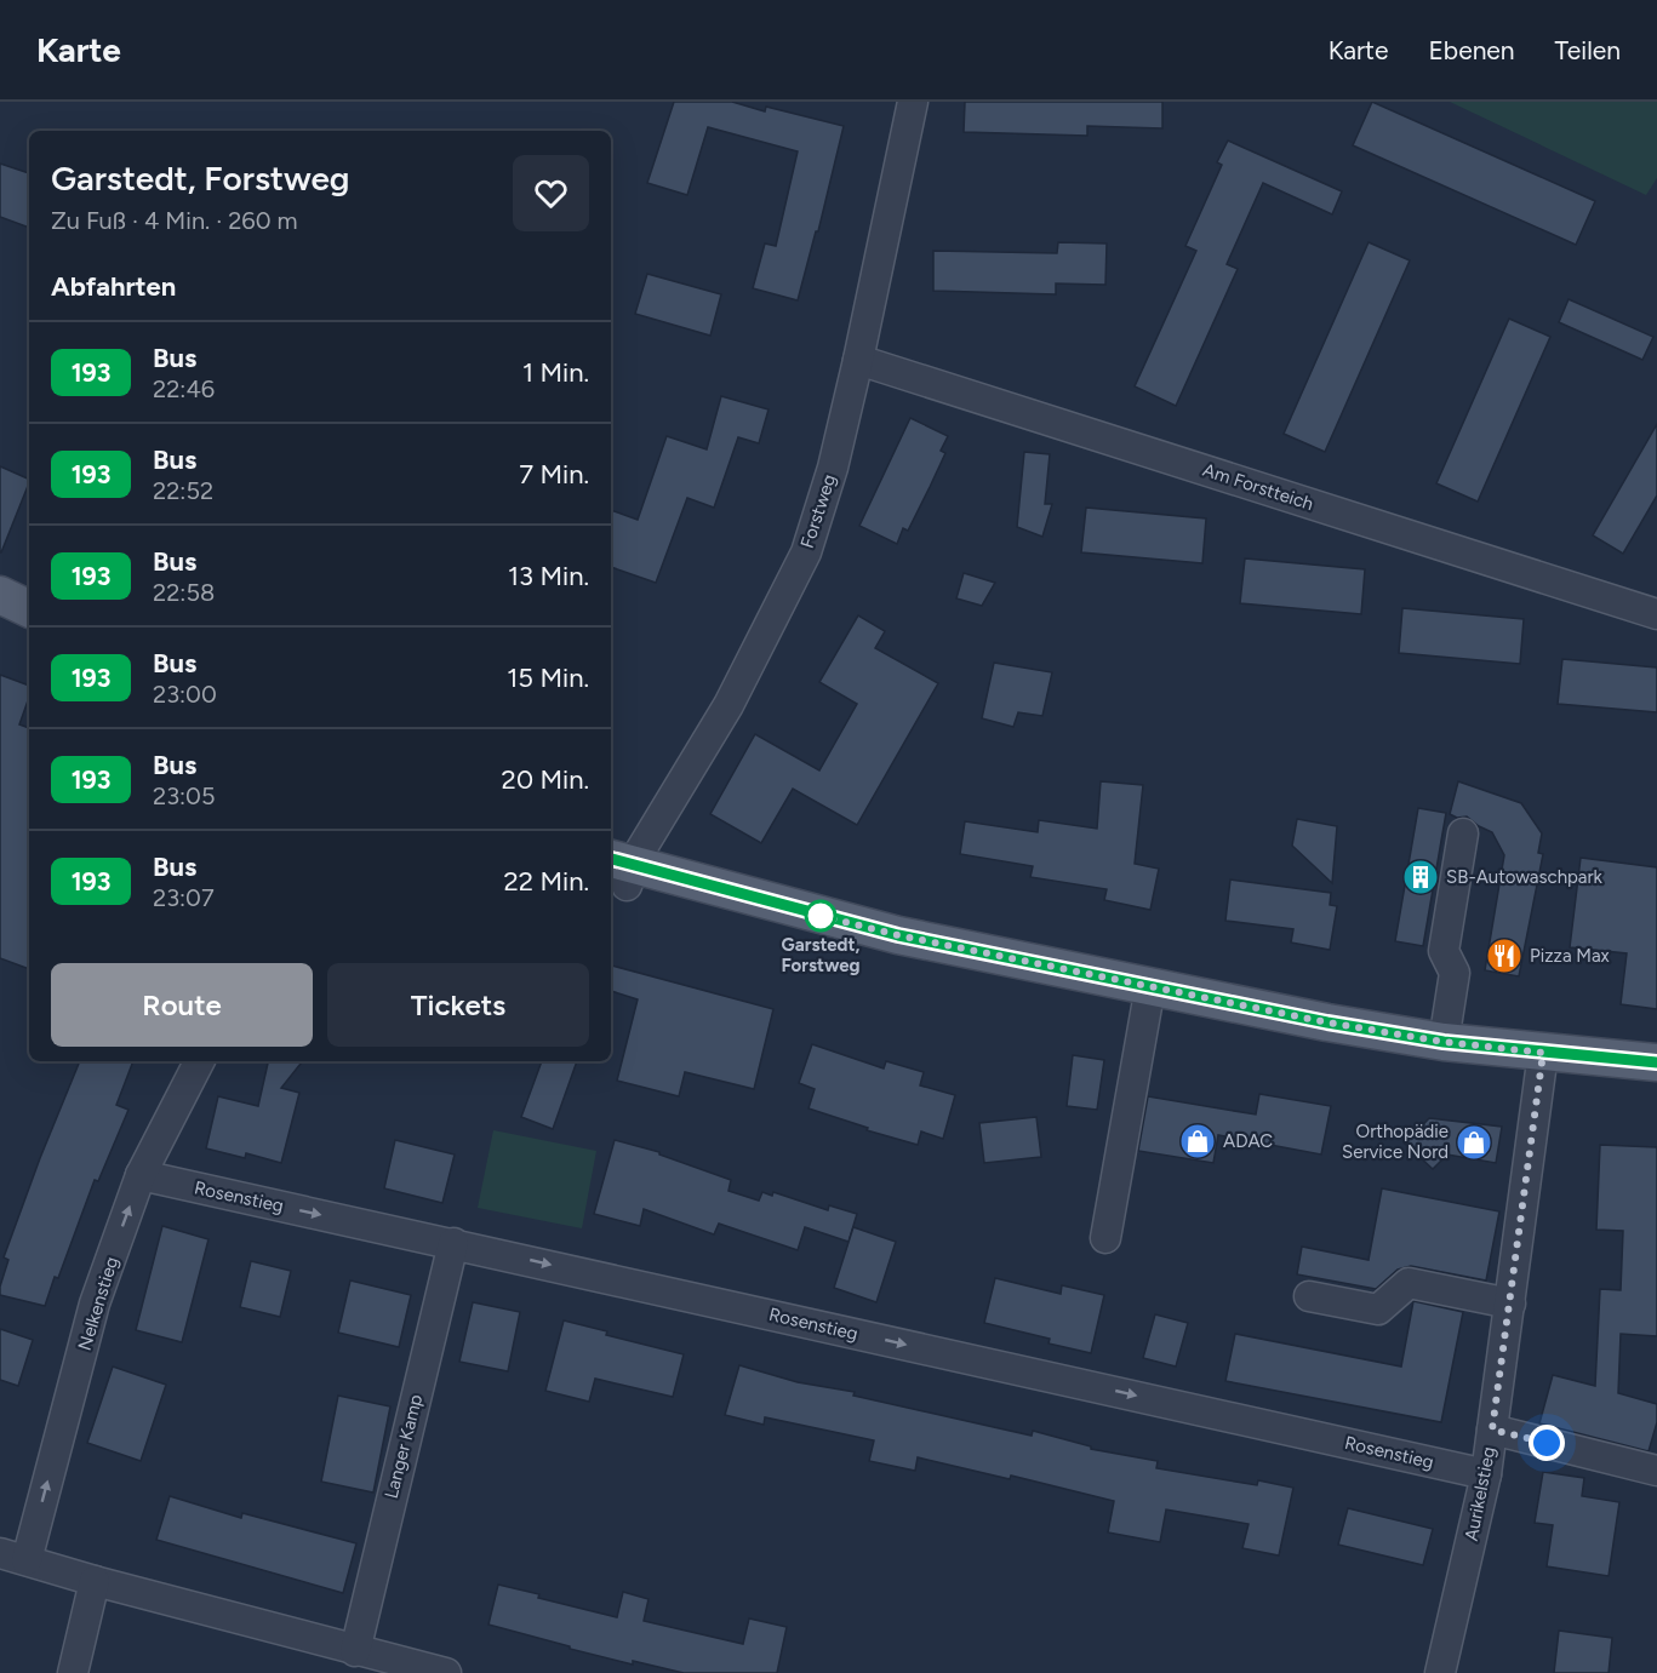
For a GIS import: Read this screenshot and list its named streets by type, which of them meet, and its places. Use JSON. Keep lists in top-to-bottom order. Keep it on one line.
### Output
{"streets":{"street":["Am Forstteich","Forstweg","Rosenstieg","Nelkenstieg","Langer Kamp","Aurikelstieg"]},"crossings":[["Am Forstteich","Forstweg"],["Rosenstieg","Nelkenstieg"],["Rosenstieg","Langer Kamp"],["Rosenstieg","Aurikelstieg"]],"one_way":["Rosenstieg","Nelkenstieg"],"places":{"building":["SB-Autowaschpark"],"other":["Garstedt, Forstweg"],"restaurant":["Pizza Max"],"shop":["ADAC","Orthopädie Service Nord"]},"lines":["bus line 193"],"page":{"header":"Karte","nav":["Karte","Ebenen","Teilen"],"heading":[["Garstedt, Forstweg","Zu Fuß · 4 Min. · 260 m"],"Abfahrten"],"list":[{"mark":"193","name":"Bus","note":"22:46","value":"1 Min."},{"mark":"193","name":"Bus","note":"22:52","value":"7 Min."},{"mark":"193","name":"Bus","note":"22:58","value":"13 Min."},{"mark":"193","name":"Bus","note":"23:00","value":"15 Min."},{"mark":"193","name":"Bus","note":"23:05","value":"20 Min."},{"mark":"193","name":"Bus","note":"23:07","value":"22 Min."}],"buttons":["Route","Tickets"]}}
